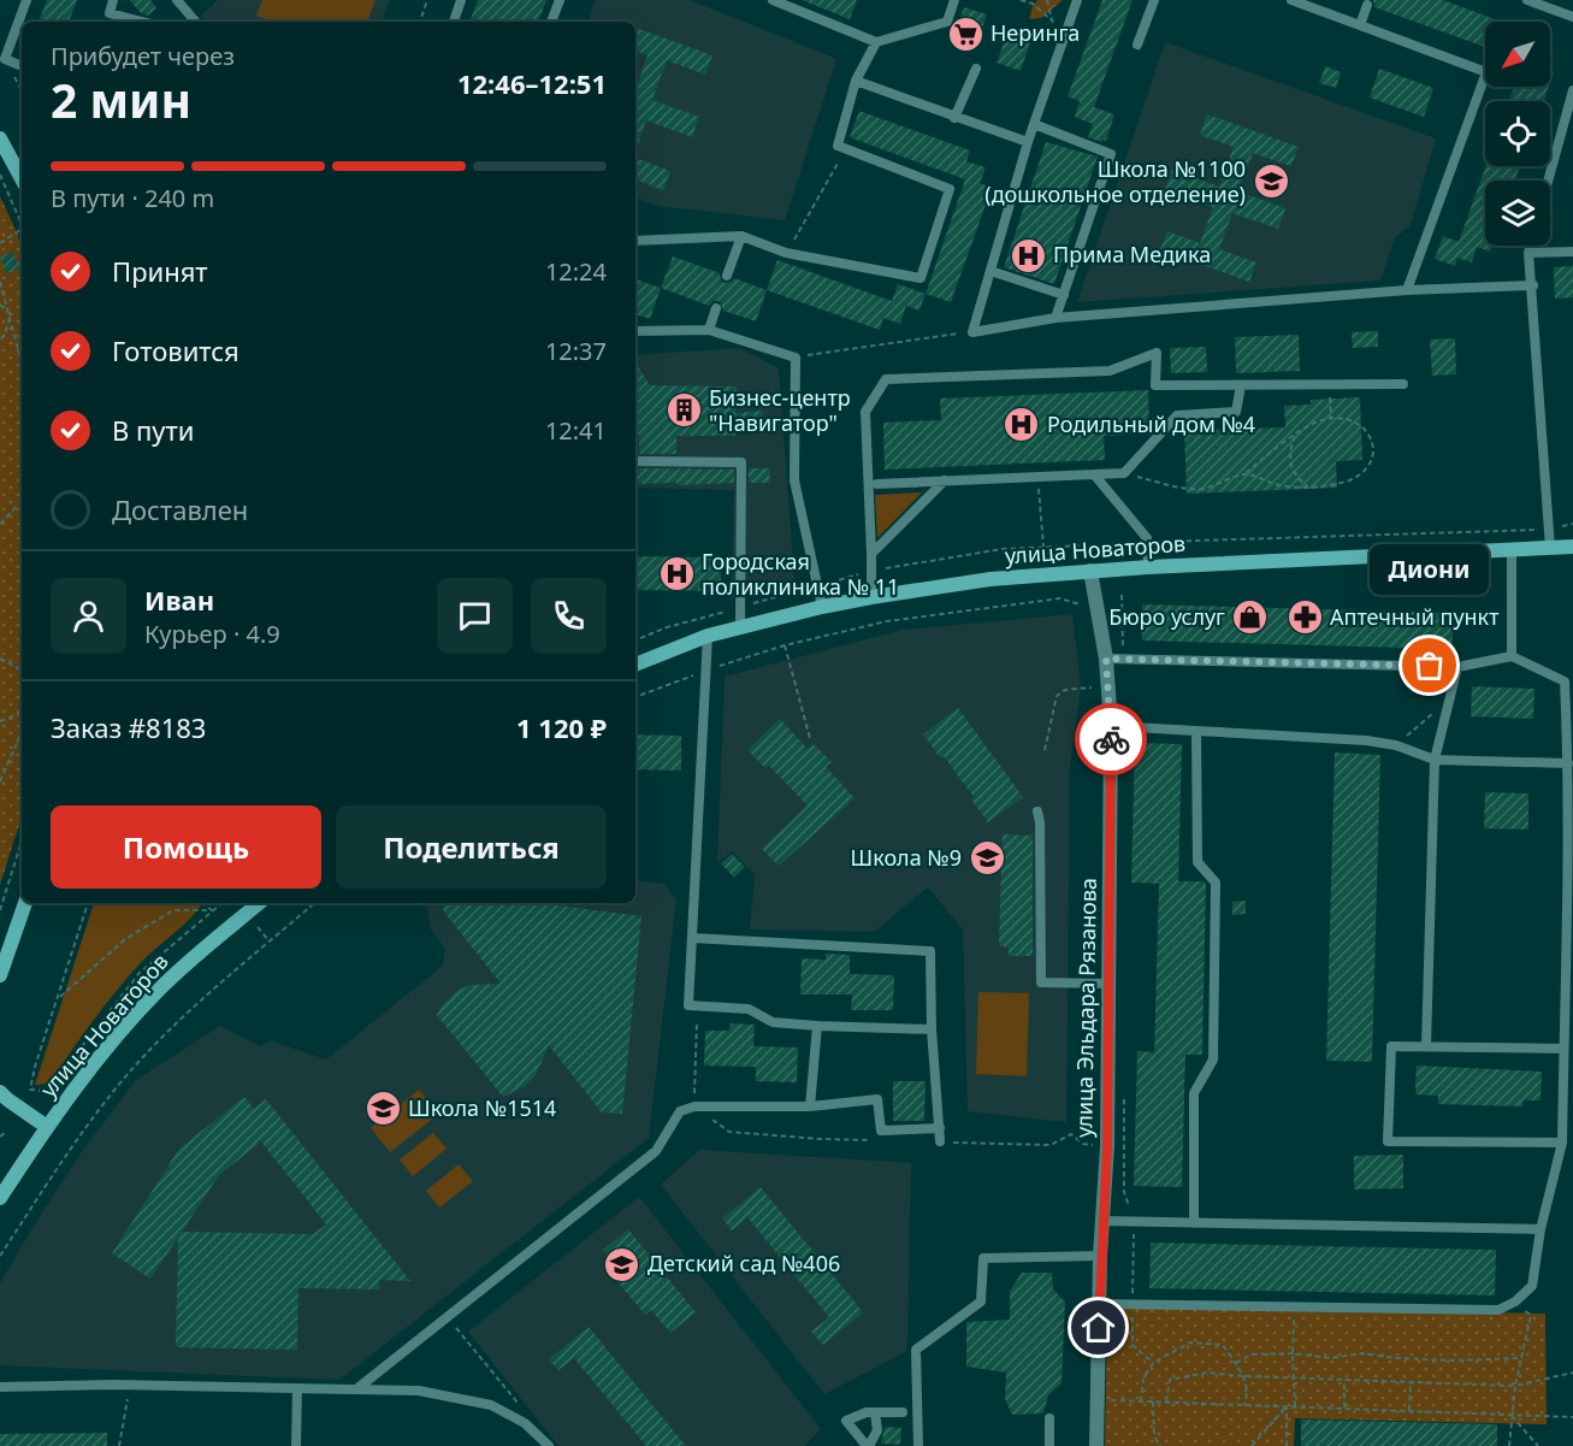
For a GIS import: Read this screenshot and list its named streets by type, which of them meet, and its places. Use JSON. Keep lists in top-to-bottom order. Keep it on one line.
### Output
{"streets":{"street":["улица Новаторов","улица Эльдара Рязанова"]},"crossings":[["улица Новаторов","улица Эльдара Рязанова"]],"places":{"supermarket":["Неринга"],"school or university":["Школа №1100 (дошкольное отделение)","Школа №9","Школа №1514","Детский сад №406"],"hospital":["Прима Медика","Родильный дом №4","Городская поликлиника № 11"],"building":["Бизнеc-центр \"Навигатор\""],"shop":["Бюро услуг"],"pharmacy":["Аптечный пункт"],"other":["Диони"]},"north":"bottom left","page":{"heading":["2 мин","Прибудет через","12:46–12:51"],"panel":["Иван","Курьер · 4.9","Заказ #8183","1 120 ₽"],"bar":"В пути · 240 m","list":[["Принят","12:24"],["Готовится","12:37"],["В пути","12:41"],"Доставлен"],"bubble":"Диони","buttons":["Помощь","Поделиться"]}}
